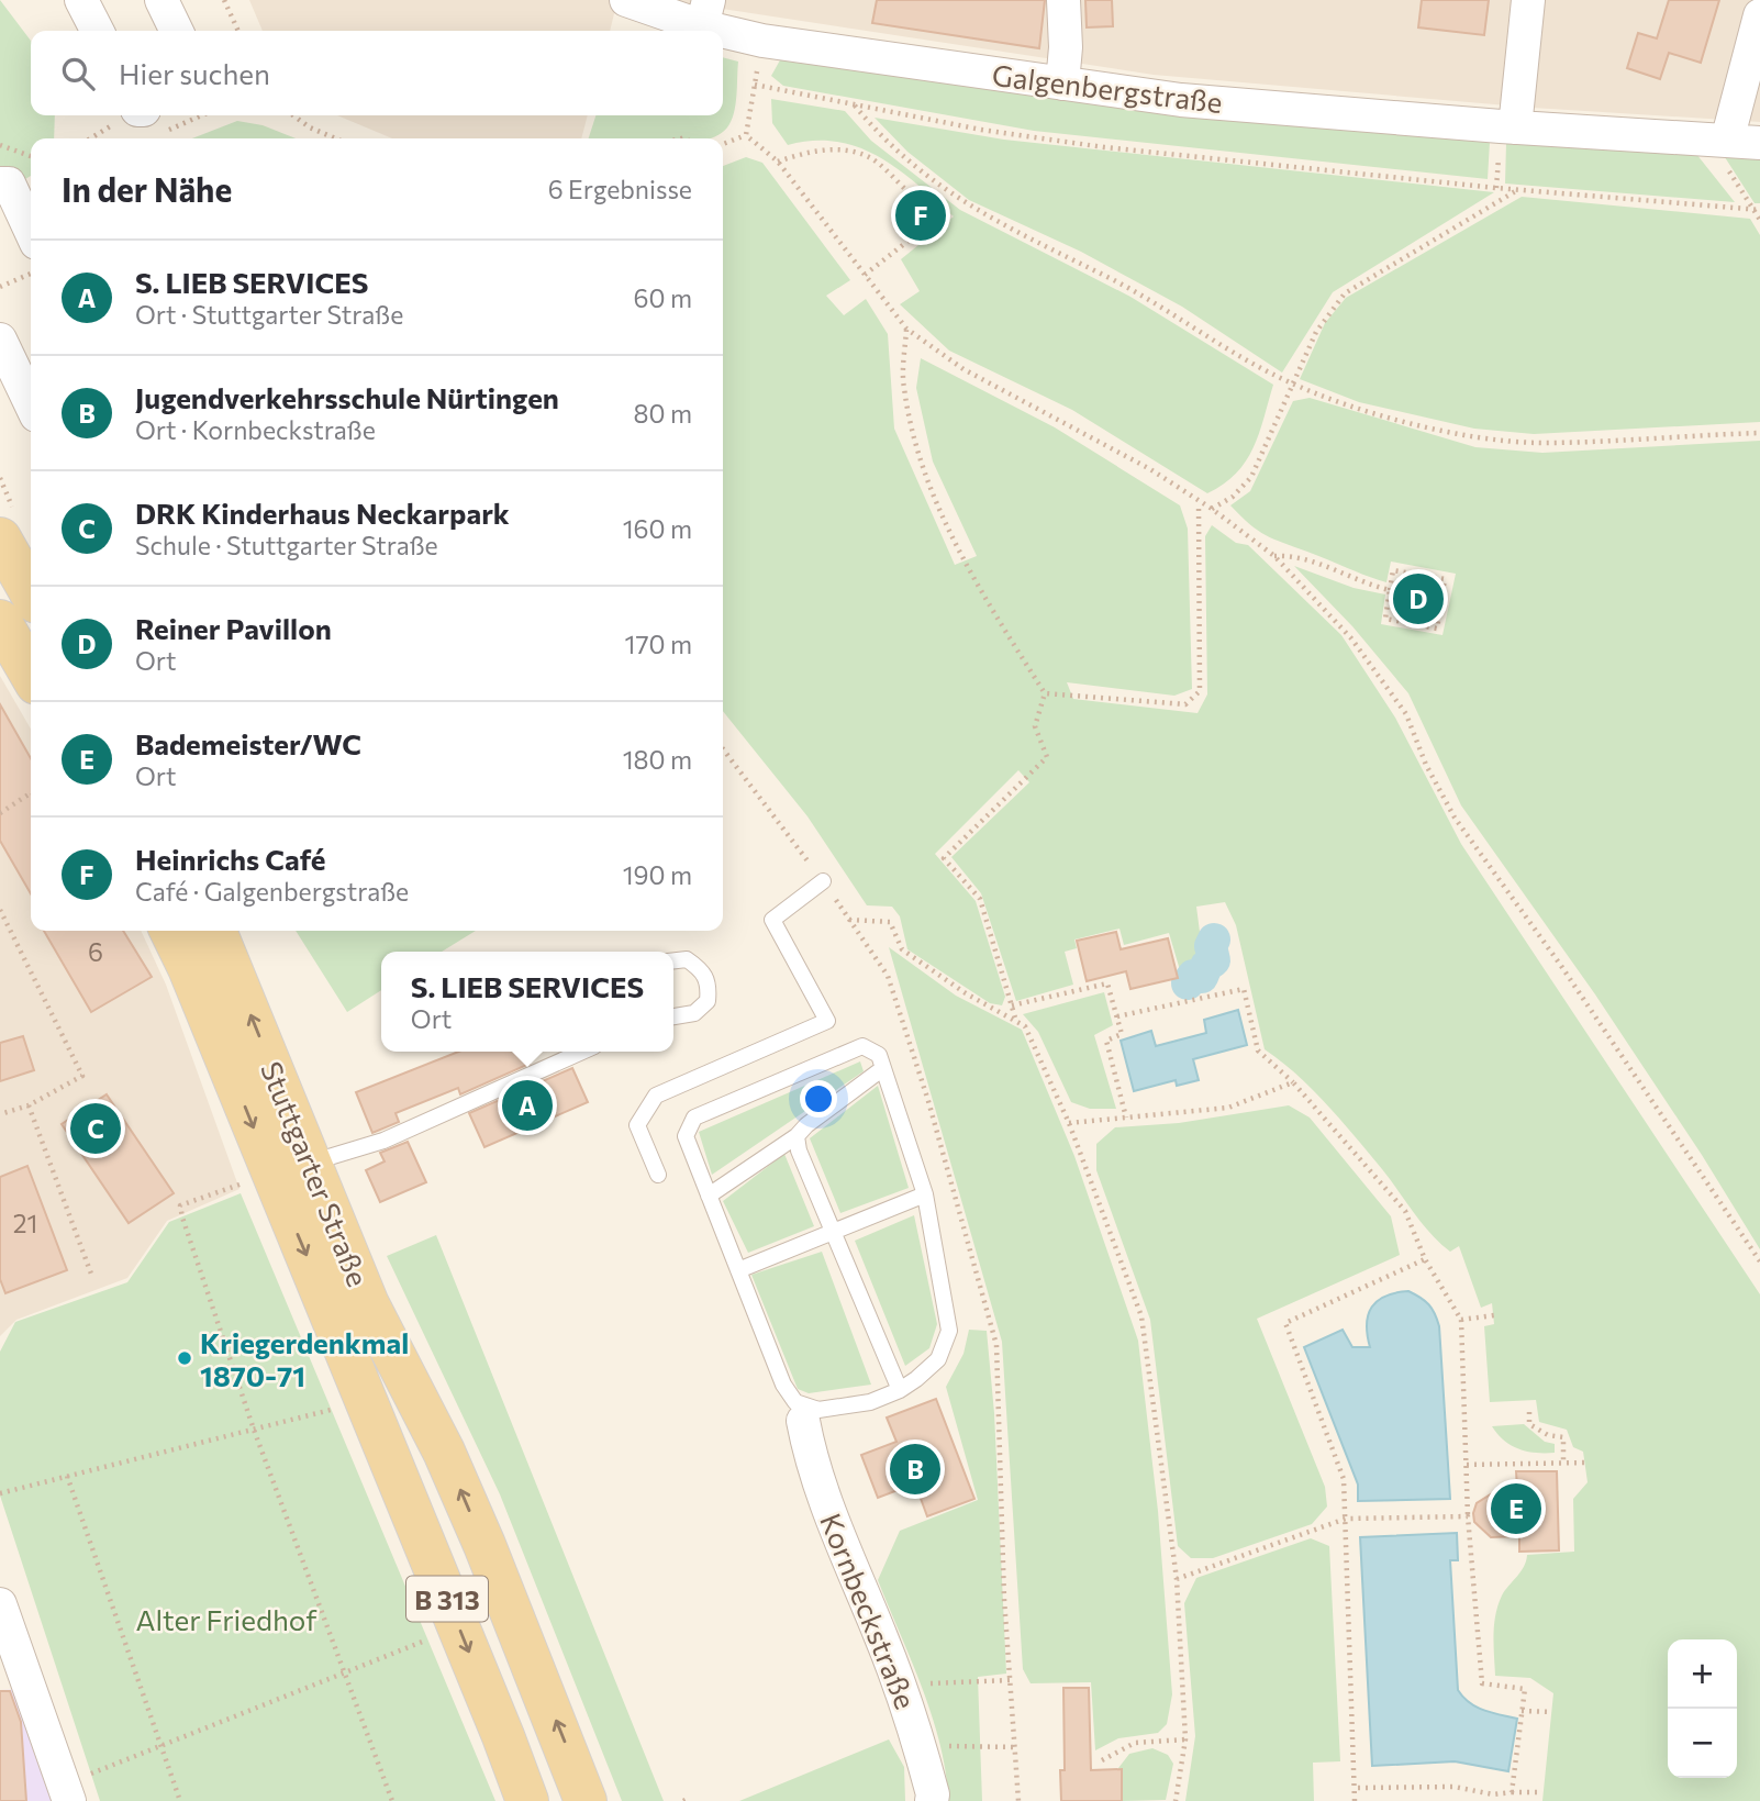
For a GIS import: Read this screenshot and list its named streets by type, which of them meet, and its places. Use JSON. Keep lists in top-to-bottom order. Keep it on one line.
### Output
{"streets":{"main road":["Stuttgarter Straße","B 313"],"street":["Galgenbergstraße","Kornbeckstraße"]},"parks":["Alter Friedhof"],"places":["Kriegerdenkmal 1870-71"],"house_numbers":["6","21"],"page":{"search":"Hier suchen","heading":["In der Nähe","6 Ergebnisse"],"pins":["F","D","A","C","B","E"],"list":[{"mark":"A","name":"S. LIEB SERVICES","note":"Ort · Stuttgarter Straße","value":"60 m"},{"mark":"B","name":"Jugendverkehrsschule Nürtingen","note":"Ort · Kornbeckstraße","value":"80 m"},{"mark":"C","name":"DRK Kinderhaus Neckarpark","note":"Schule · Stuttgarter Straße","value":"160 m"},{"mark":"D","name":"Reiner Pavillon","note":"Ort","value":"170 m"},{"mark":"E","name":"Bademeister/WC","note":"Ort","value":"180 m"},{"mark":"F","name":"Heinrichs Café","note":"Café · Galgenbergstraße","value":"190 m"}],"popup":["S. LIEB SERVICES","Ort"],"map_buttons":["+","−"]}}
